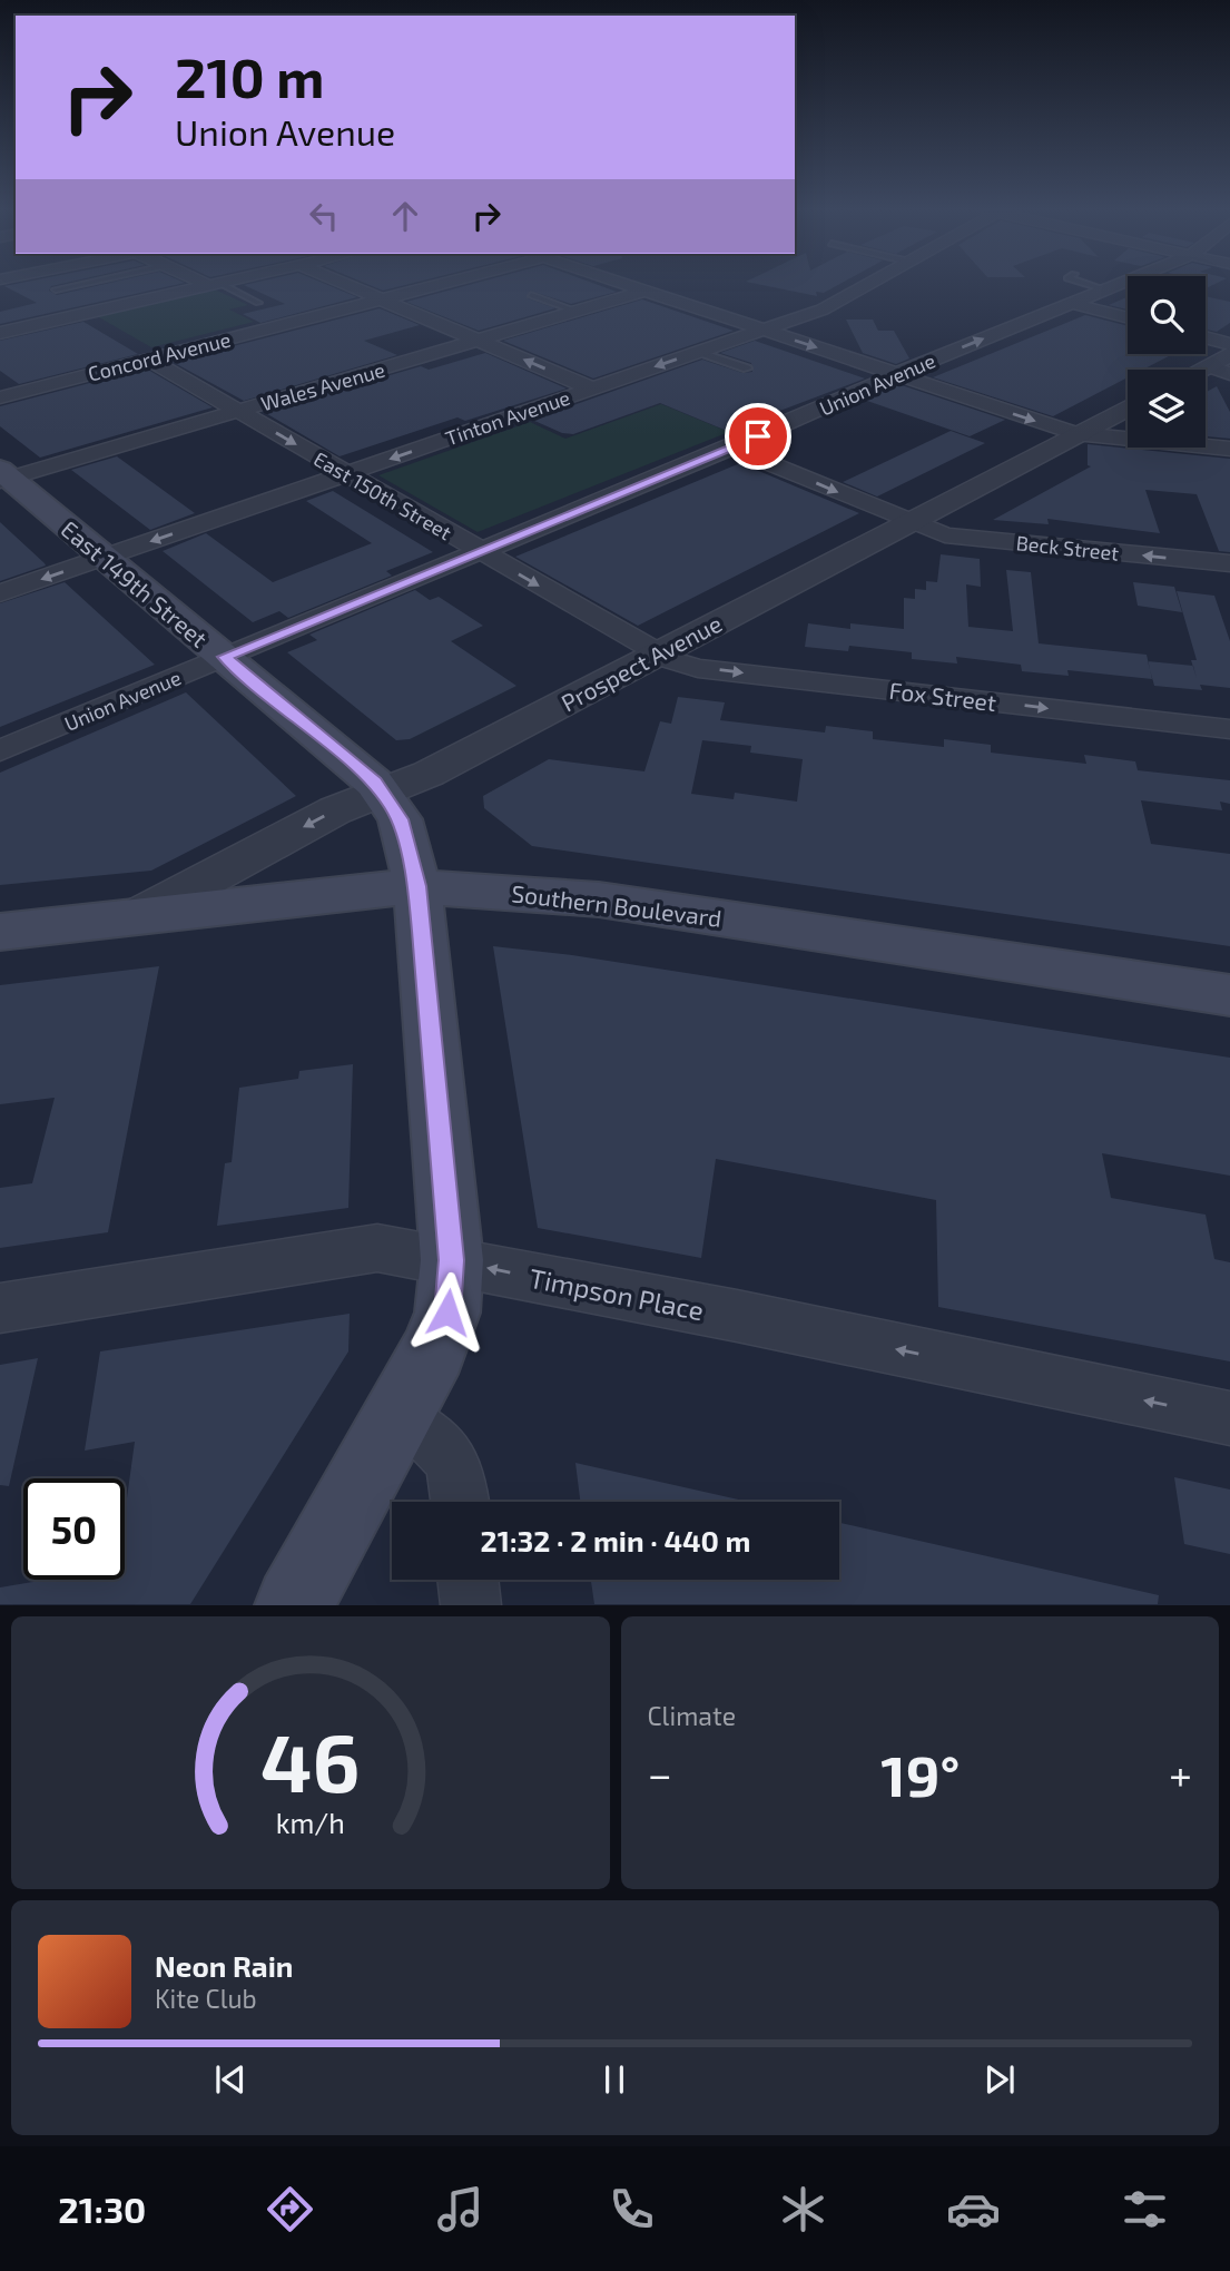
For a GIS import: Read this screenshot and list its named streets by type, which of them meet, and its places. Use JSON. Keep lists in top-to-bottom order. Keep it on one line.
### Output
{"streets":{"main road":["East 149th Street","Southern Boulevard"],"street":["Concord Avenue","Union Avenue","Wales Avenue","Tinton Avenue","East 150th Street","Beck Street","Prospect Avenue","Fox Street","Timpson Place"]},"crossings":[["Concord Avenue","East 150th Street"],["Union Avenue","East 150th Street"],["Union Avenue","Beck Street"],["Union Avenue","East 149th Street"],["Wales Avenue","East 150th Street"],["Wales Avenue","East 149th Street"],["Tinton Avenue","East 150th Street"],["Tinton Avenue","East 149th Street"],["East 150th Street","Prospect Avenue"],["East 150th Street","Fox Street"],["Beck Street","Prospect Avenue"],["East 149th Street","Prospect Avenue"],["East 149th Street","Southern Boulevard"],["East 149th Street","Timpson Place"],["Prospect Avenue","Fox Street"],["Prospect Avenue","Southern Boulevard"]],"one_way":["Tinton Avenue","Timpson Place"],"page":{"turn":["210 m","Union Avenue"],"limit":"50","trip":"21:32 · 2 min · 440 m","tile":"Climate","heat":["−","19°","+"],"song":["Neon Rain","Kite Club"],"tabs":"21:30","gauge":["46","km/h"]}}
